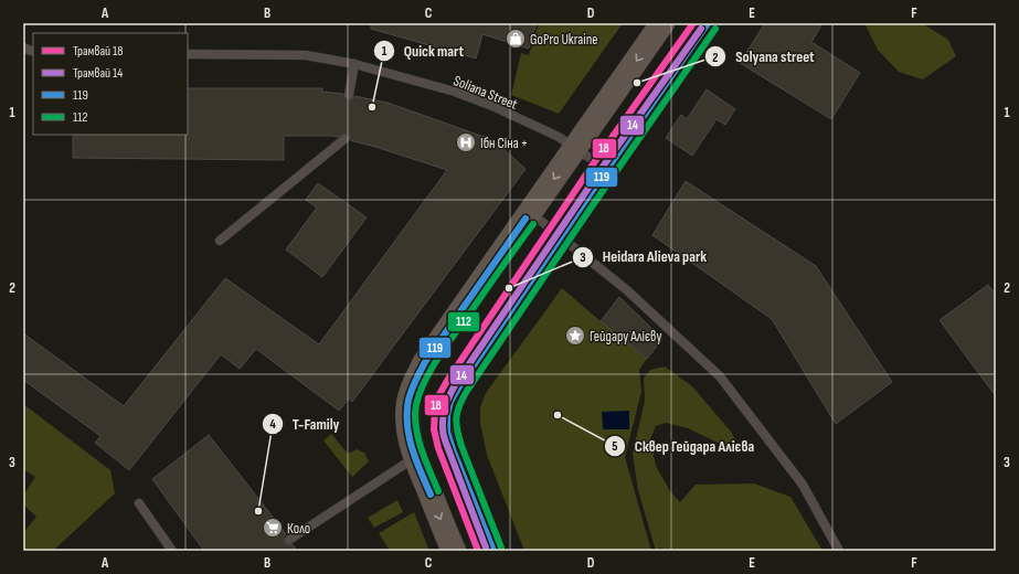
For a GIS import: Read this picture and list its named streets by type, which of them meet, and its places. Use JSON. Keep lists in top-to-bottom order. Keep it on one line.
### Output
{"streets":{"lane":["Soliana Street"]},"places":{"shop":["GoPro Ukraine"],"other":["Solyana street","Quick mart","Heidara Alieva park","Сквер Гейдара Алієва","T-Family"],"hospital":["Ібн Сіна +"],"place":["Гейдару Алієву"],"supermarket":["Коло"]},"lines":["tram line 18","transit line 119","tram line 14","transit line 112"],"legend":["Трамвай 18","Трамвай 14","119","112"],"grid":{"columns":["A","B","C","D","E","F"],"rows":["1","2","3"]}}
